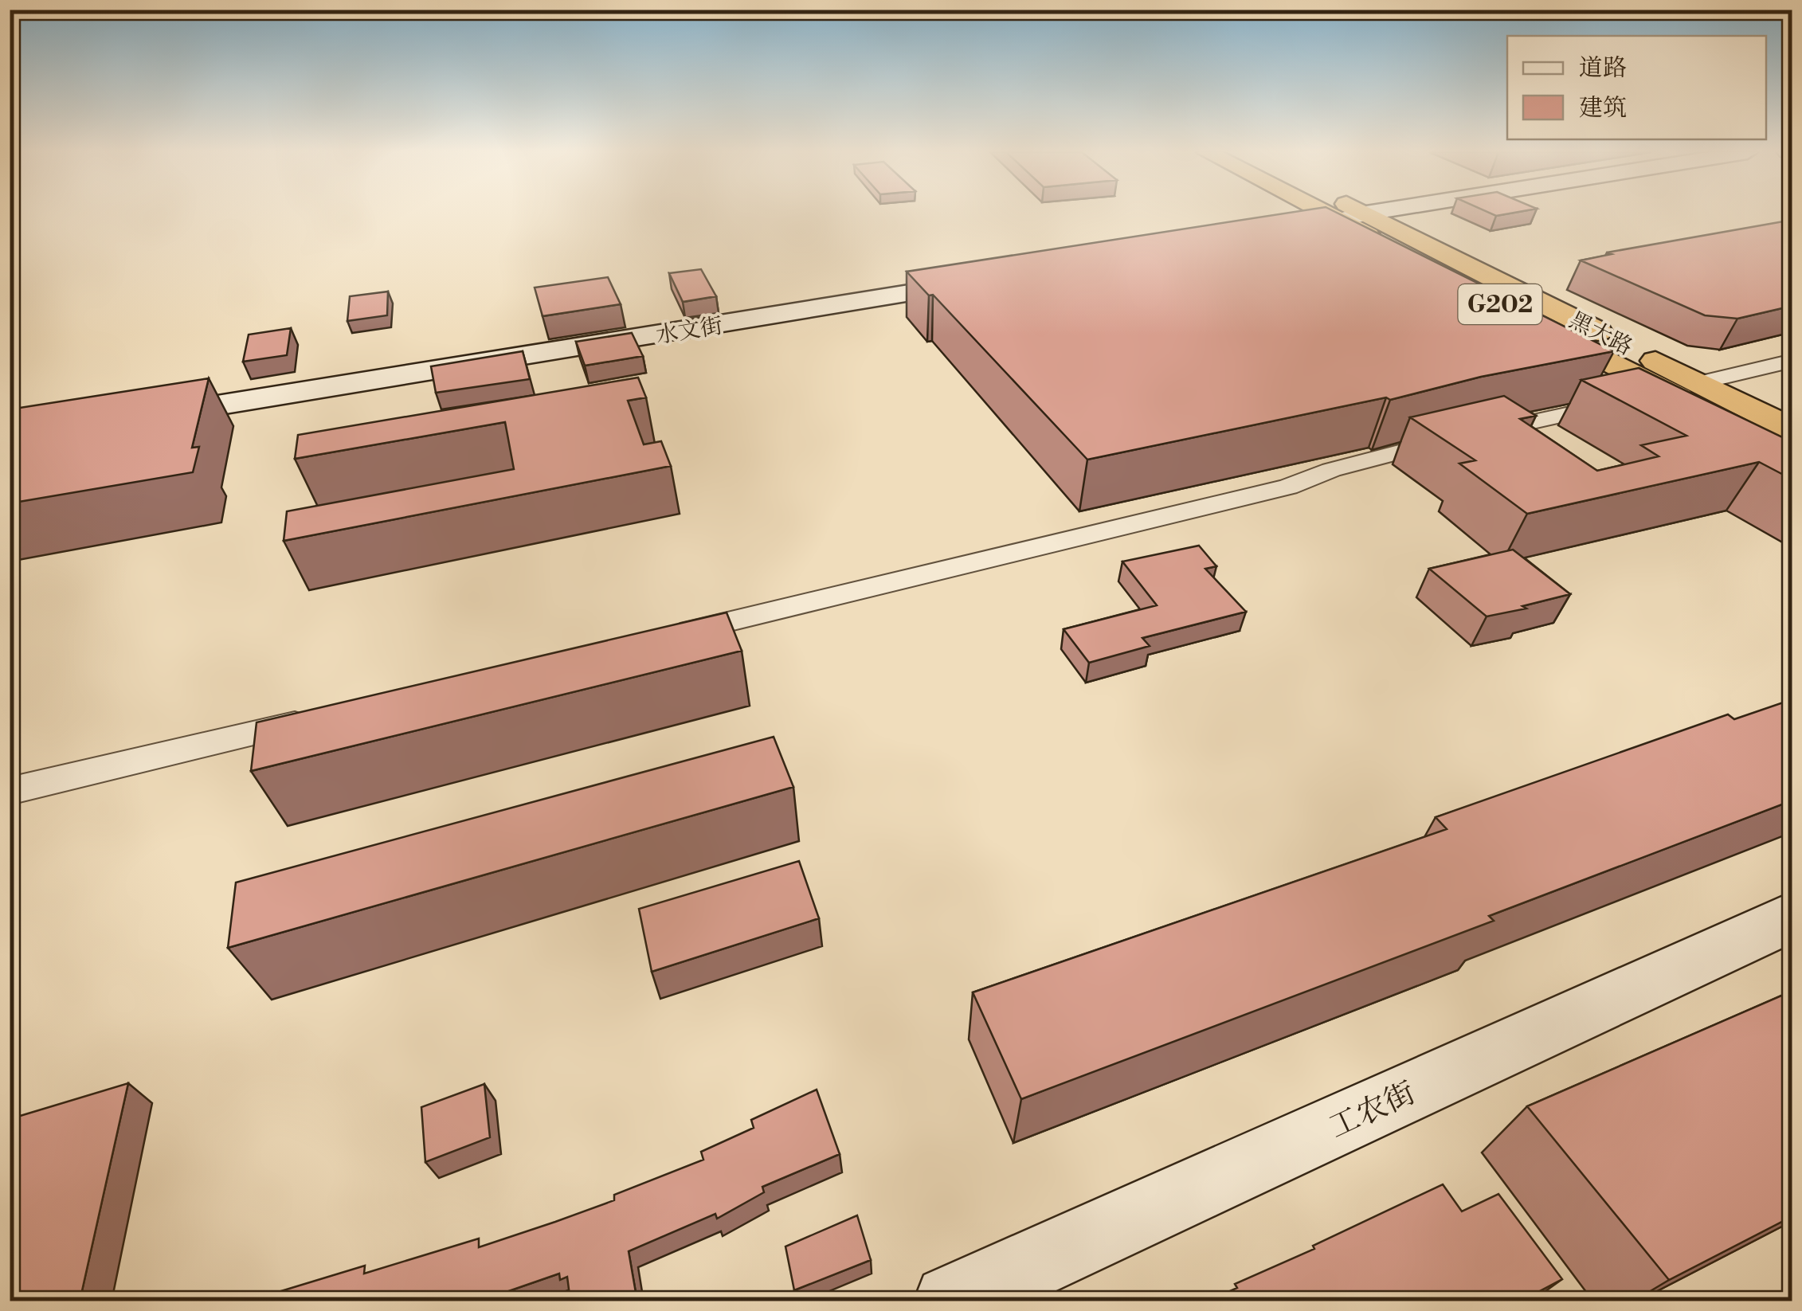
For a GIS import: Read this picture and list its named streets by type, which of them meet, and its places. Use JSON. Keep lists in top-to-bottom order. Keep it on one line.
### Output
{"streets":{"highway":["G202","黑大路"],"street":["水文街","工农街"]},"legend":["道路","建筑"]}
